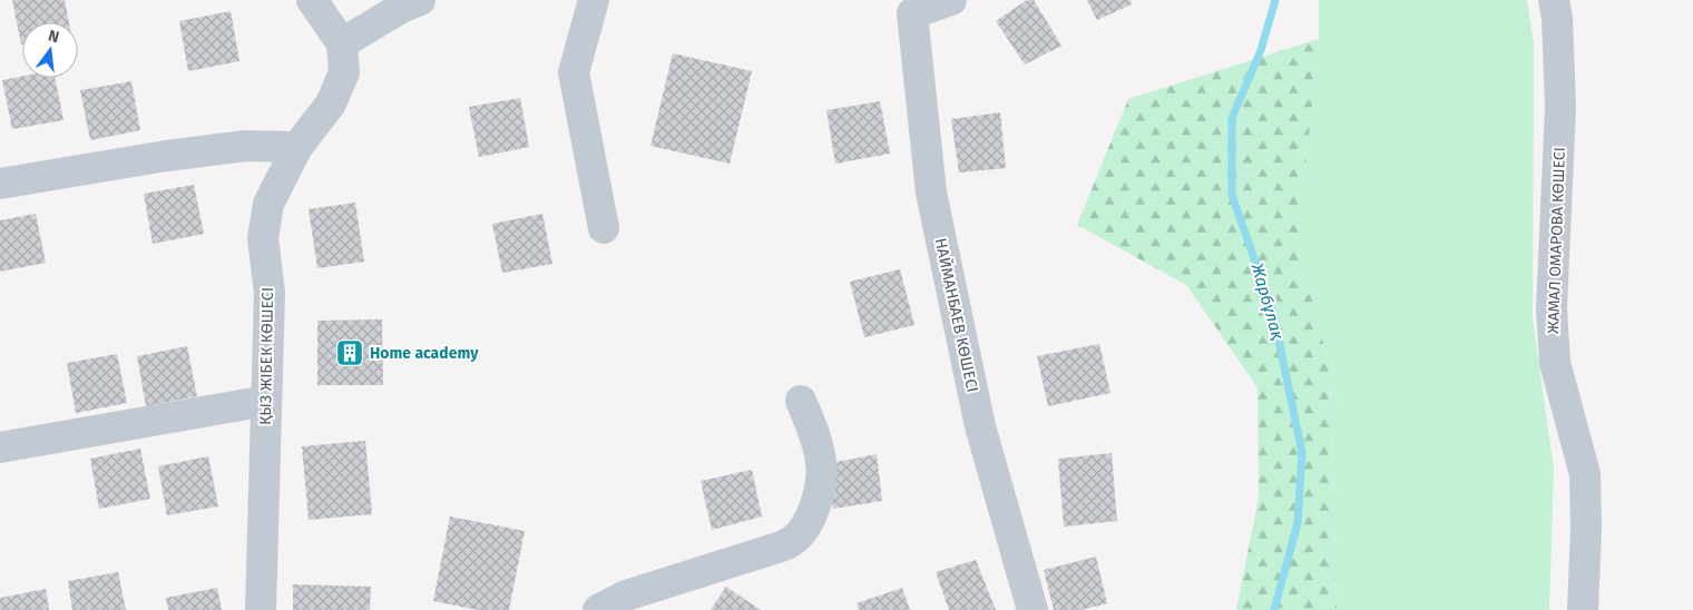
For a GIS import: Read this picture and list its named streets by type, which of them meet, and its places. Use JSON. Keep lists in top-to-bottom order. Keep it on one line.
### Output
{"streets":{"street":["ЖАМАЛ ОМАРОВА КӨШЕСІ","НАЙМАНБАЕВ КӨШЕСІ","ҚЫЗ ЖІБЕК КӨШЕСІ"]},"water":["Жарбұлақ"],"places":{"building":["Home academy"]},"north":"top"}
